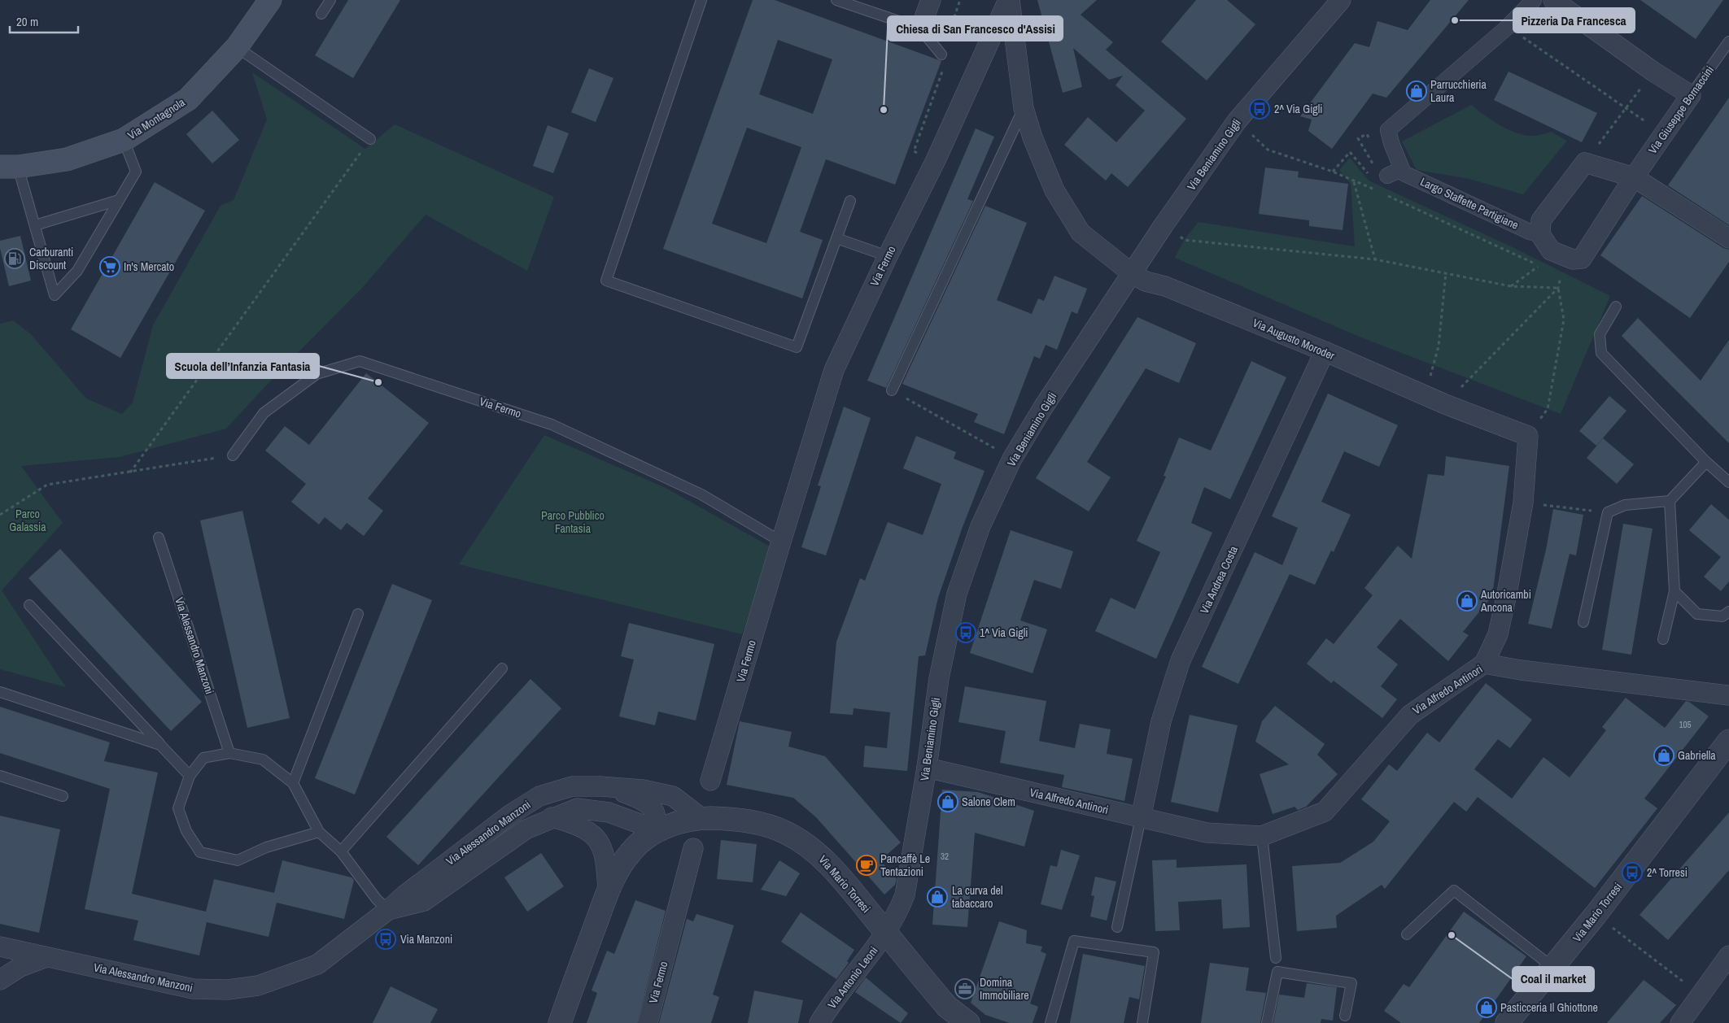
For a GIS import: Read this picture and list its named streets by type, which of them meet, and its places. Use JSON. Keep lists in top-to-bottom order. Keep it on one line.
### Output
{"streets":{"main road":["Via Montagnola"],"street":["Via Giuseppe Bornaccini","Via Beniamino Gigli","Largo Staffette Partigiane","Via Fermo","Via Augusto Moroder","Via Andrea Costa","Via Alessandro Manzoni","Via Alfredo Antinori","Via Mario Torresi","Via Antonio Leoni"]},"crossings":[["Via Giuseppe Bornaccini","Largo Staffette Partigiane"],["Via Beniamino Gigli","Via Augusto Moroder"],["Via Beniamino Gigli","Via Alfredo Antinori"],["Via Beniamino Gigli","Via Mario Torresi"],["Via Beniamino Gigli","Via Antonio Leoni"],["Via Fermo","Via Augusto Moroder"],["Via Augusto Moroder","Via Andrea Costa"],["Via Andrea Costa","Via Alfredo Antinori"],["Via Alessandro Manzoni","Via Mario Torresi"],["Via Mario Torresi","Via Antonio Leoni"]],"parks":["Parco Galassia","Parco Pubblico Fantasia"],"places":{"other":["Pizzeria Da Francesca","Chiesa di San Francesco d'Assisi","Scuola dell’Infanzia Fantasia","Coal il market"],"shop":["Parrucchieria Laura","Autoricambi Ancona","Gabriella","Salone Clem","La curva del tabaccaro","Pasticceria Il Ghiottone"],"bus stop":["2^ Via Gigli","1^ Via Gigli","2^ Torresi","Via Manzoni"],"fuel station":["Carburanti Discount"],"supermarket":["In's Mercato"],"cafe":["Pancaffè Le Tentazioni"],"office":["Domina Immobiliare"]},"house_numbers":["105","32"],"scale_bar":"20 m"}
